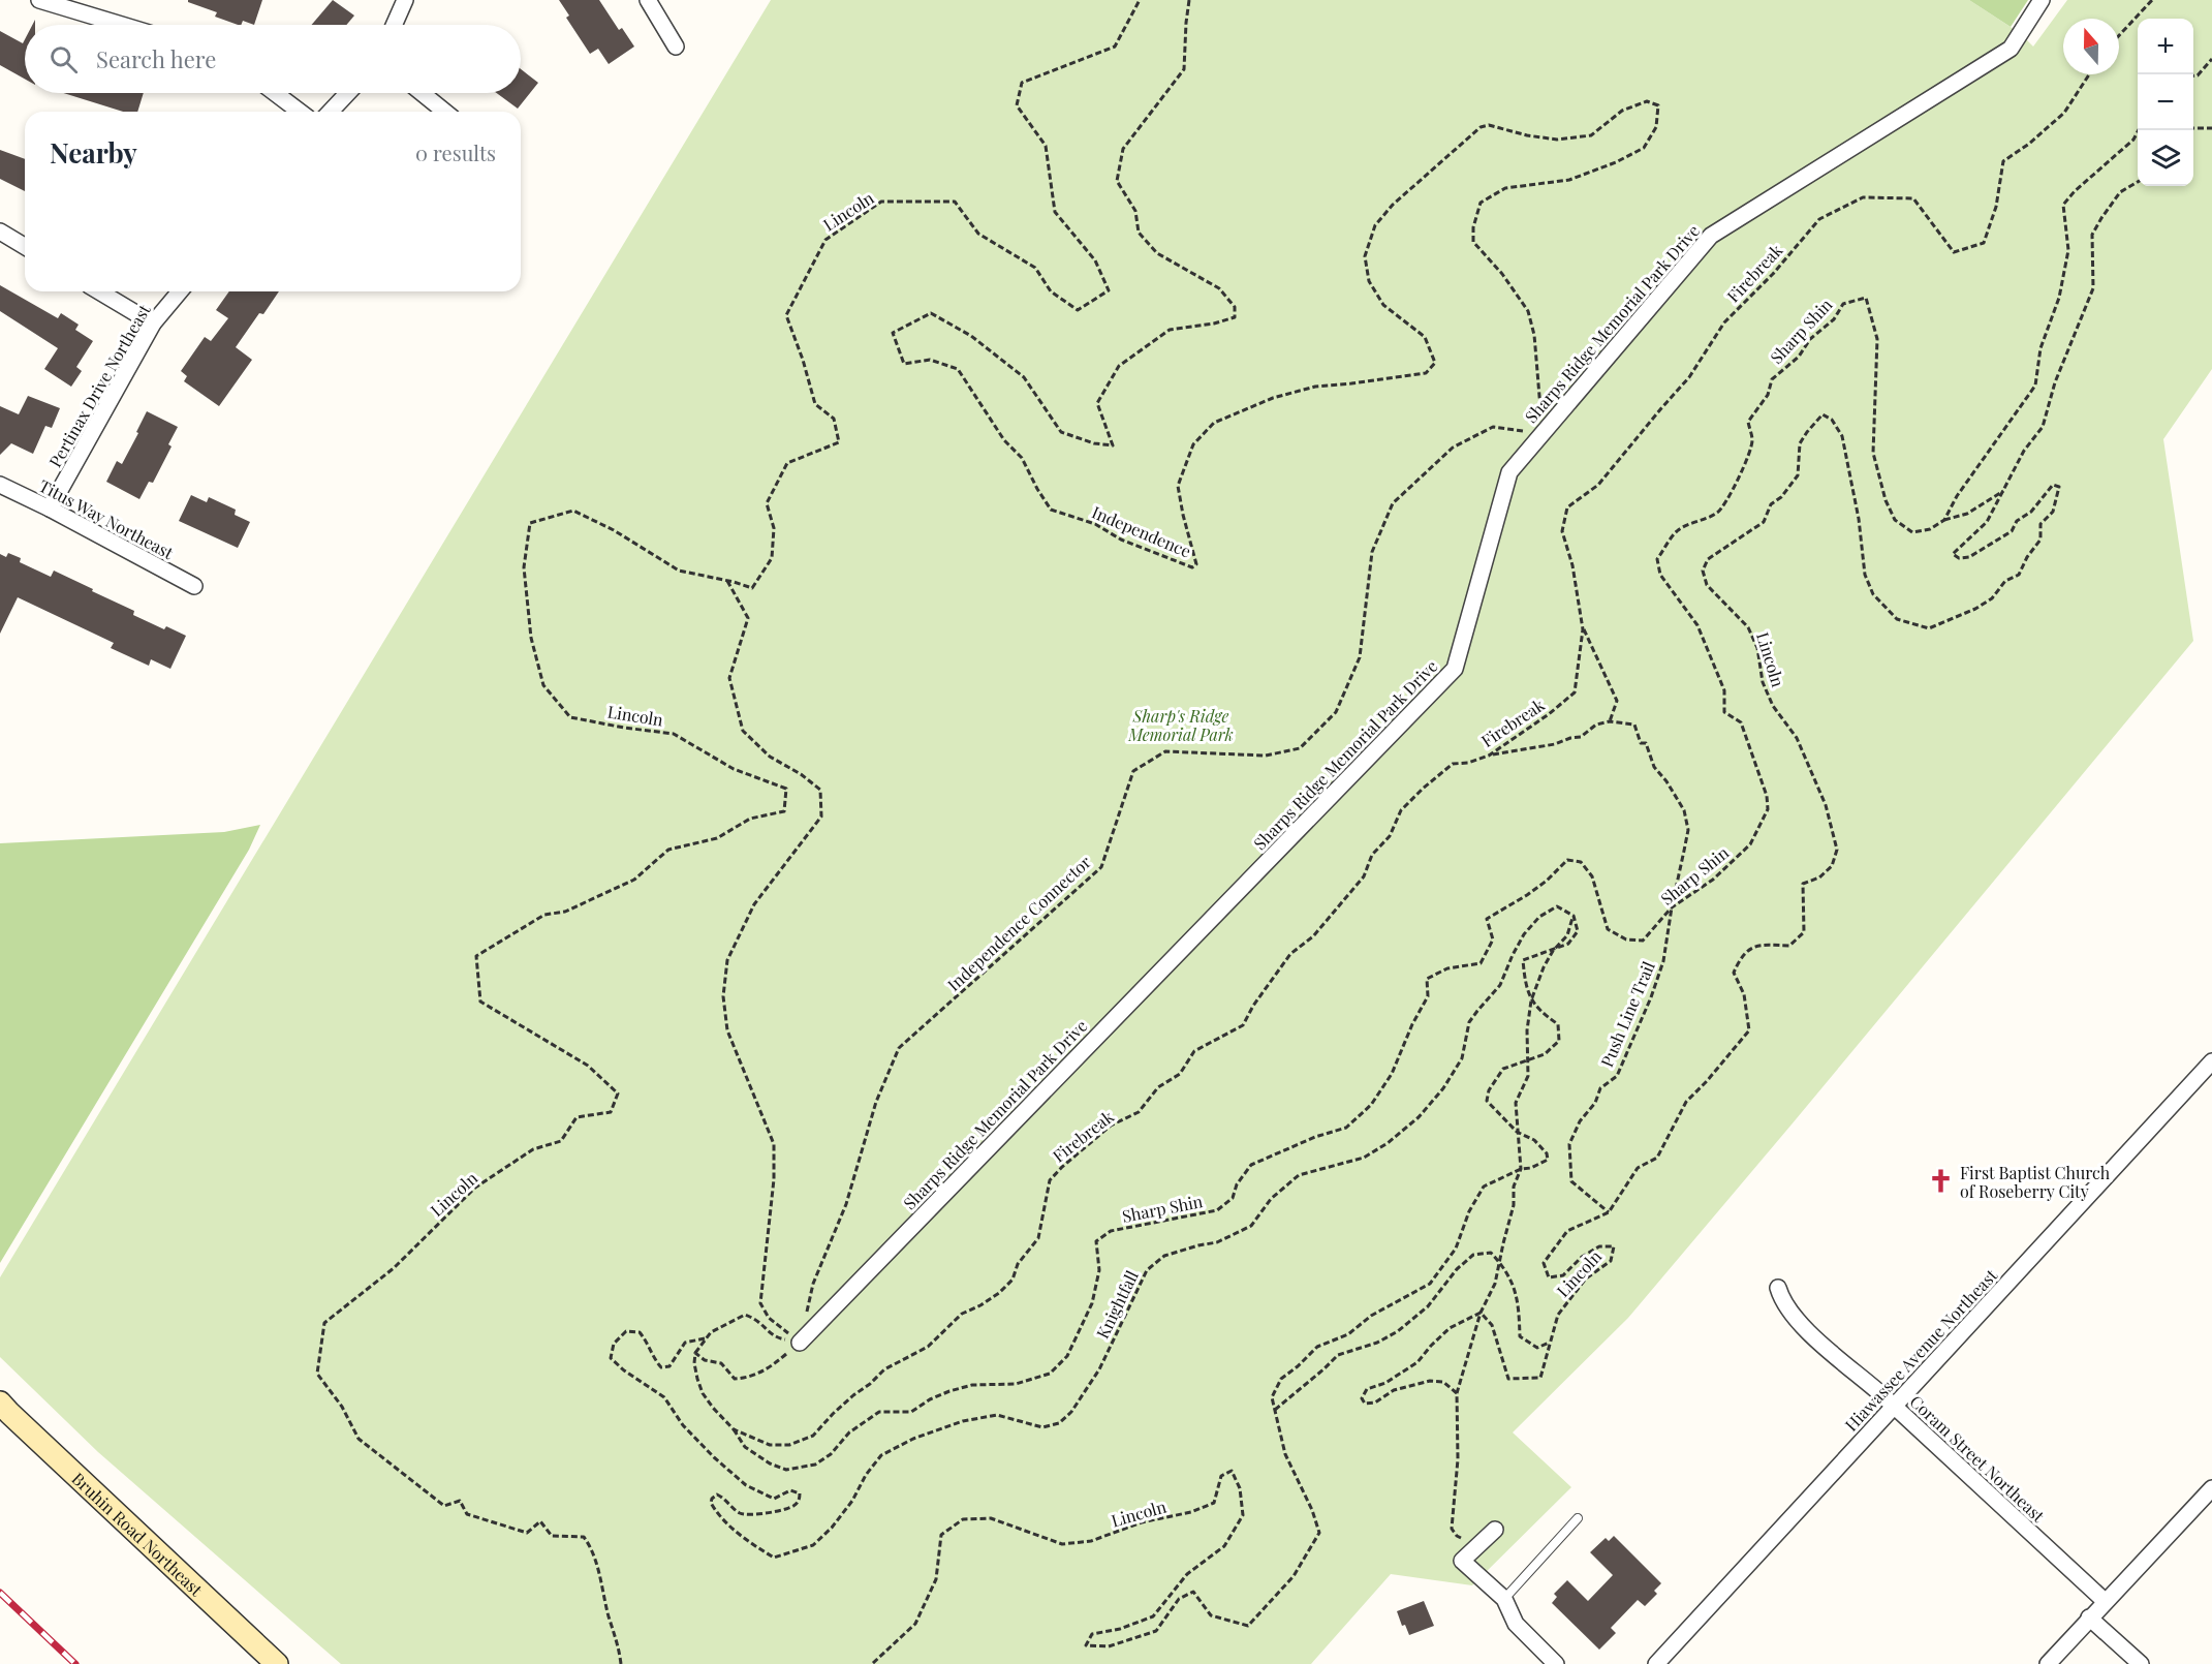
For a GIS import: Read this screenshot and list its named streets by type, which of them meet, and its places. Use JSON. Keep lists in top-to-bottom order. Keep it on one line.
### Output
{"streets":{"main road":["Bruhin Road Northeast"],"street":["Sharps Ridge Memorial Park Drive","Pertinax Drive Northeast","Titus Way Northeast","Hiawassee Avenue Northeast","Coram Street Northeast"],"path":["Lincoln","Firebreak","Sharp Shin","Independence","Independence Connector","Push Line Trail","Knightfall"]},"crossings":[["Lincoln","Push Line Trail"],["Firebreak","Sharp Shin"],["Sharps Ridge Memorial Park Drive","Independence"],["Sharps Ridge Memorial Park Drive","Independence Connector"],["Sharp Shin","Push Line Trail"],["Pertinax Drive Northeast","Titus Way Northeast"],["Independence","Independence Connector"],["Hiawassee Avenue Northeast","Coram Street Northeast"]],"parks":["Sharp's Ridge Memorial Park"],"places":{"church":["First Baptist Church of Roseberry City"]},"north":"top","page":{"map_buttons":["+","−"],"search":"Search here","heading":["Nearby","0 results"]}}
